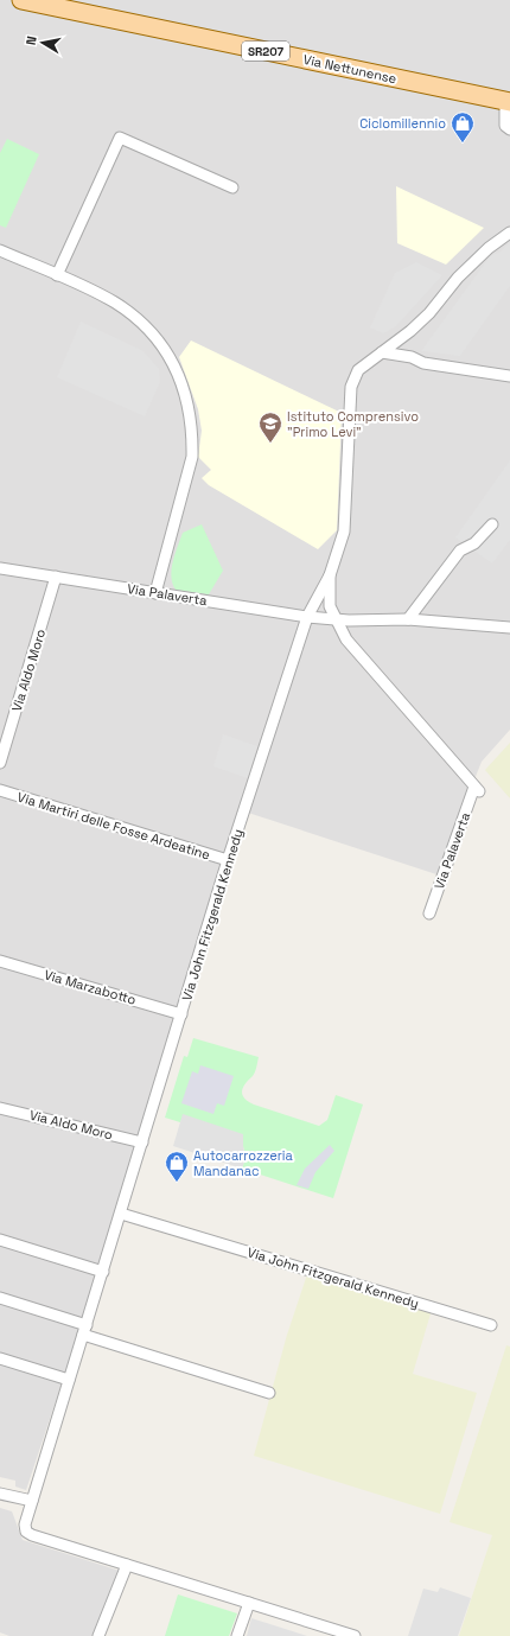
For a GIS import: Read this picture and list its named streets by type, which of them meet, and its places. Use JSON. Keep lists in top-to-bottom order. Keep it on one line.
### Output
{"streets":{"main road":["SR207","Via Nettunense"],"street":["Via Palaverta","Via Aldo Moro","Via Martiri delle Fosse Ardeatine","Via John Fitzgerald Kennedy","Via Marzabotto"]},"crossings":[["Via Palaverta","Via Aldo Moro"],["Via Palaverta","Via John Fitzgerald Kennedy"],["Via Aldo Moro","Via John Fitzgerald Kennedy"],["Via Martiri delle Fosse Ardeatine","Via John Fitzgerald Kennedy"],["Via John Fitzgerald Kennedy","Via Marzabotto"]],"places":{"shop":["Ciclomillennio","Autocarrozzeria Mandanac"],"school or university":["Istituto Comprensivo \"Primo Levi\""]},"north":"left"}
